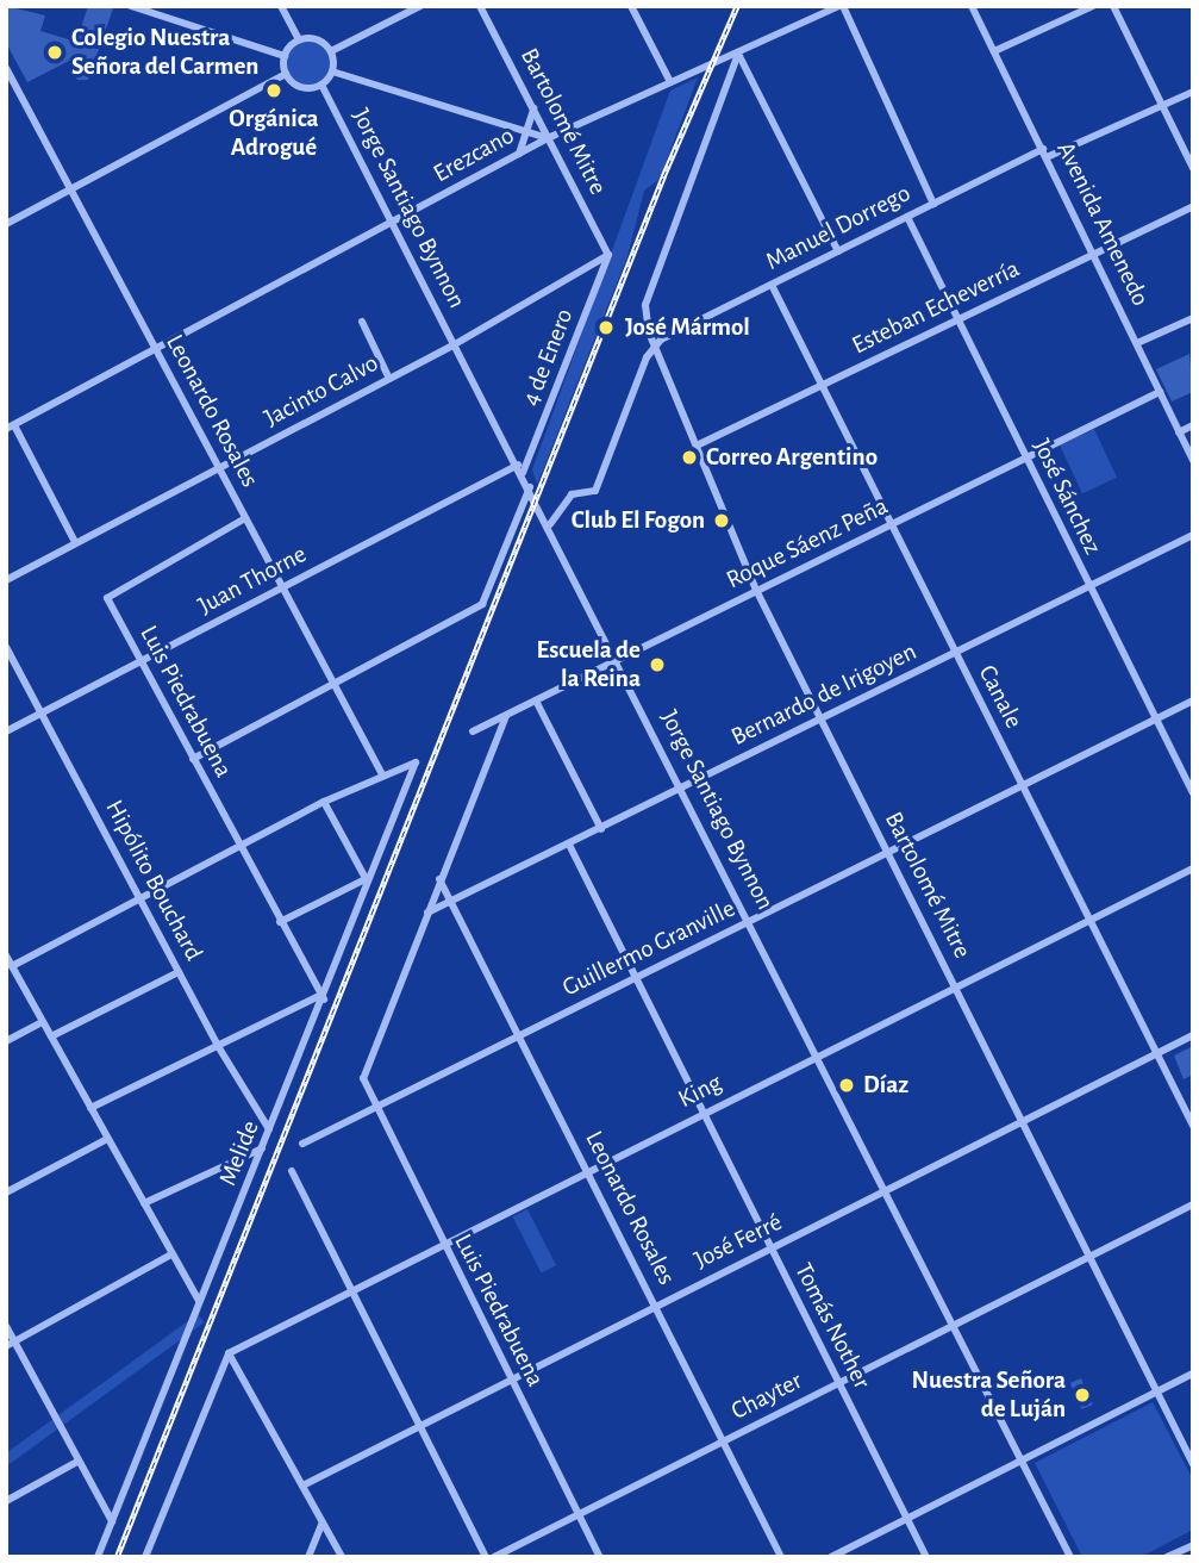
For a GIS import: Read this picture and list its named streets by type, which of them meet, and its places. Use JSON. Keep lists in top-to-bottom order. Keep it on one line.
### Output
{"streets":{"street":["Bartolomé Mitre","Erezcano","Jorge Santiago Bynnon","Avenida Amenedo","Manuel Dorrego","Esteban Echeverría","4 de Enero","Jacinto Calvo","Leonardo Rosales","José Sánchez","Roque Sáenz Peña","Juan Thorne","Bernardo de Irigoyen","Canale","Luis Piedrabuena","Hipólito Bouchard","Guillermo Granville","King","Melide","José Ferré","Tomás Nother","Chayter"]},"crossings":[["Bartolomé Mitre","Erezcano"],["Bartolomé Mitre","Manuel Dorrego"],["Bartolomé Mitre","Esteban Echeverría"],["Bartolomé Mitre","4 de Enero"],["Bartolomé Mitre","Jacinto Calvo"],["Bartolomé Mitre","Roque Sáenz Peña"],["Bartolomé Mitre","Bernardo de Irigoyen"],["Bartolomé Mitre","Guillermo Granville"],["Bartolomé Mitre","King"],["Bartolomé Mitre","José Ferré"],["Bartolomé Mitre","Chayter"],["Erezcano","Jorge Santiago Bynnon"],["Erezcano","Leonardo Rosales"],["Jorge Santiago Bynnon","4 de Enero"],["Jorge Santiago Bynnon","Jacinto Calvo"],["Jorge Santiago Bynnon","Roque Sáenz Peña"],["Jorge Santiago Bynnon","Juan Thorne"],["Jorge Santiago Bynnon","Bernardo de Irigoyen"],["Jorge Santiago Bynnon","Guillermo Granville"],["Jorge Santiago Bynnon","King"],["Jorge Santiago Bynnon","José Ferré"],["Jorge Santiago Bynnon","Chayter"],["Avenida Amenedo","Manuel Dorrego"],["Avenida Amenedo","Esteban Echeverría"],["Avenida Amenedo","Roque Sáenz Peña"],["Manuel Dorrego","José Sánchez"],["Manuel Dorrego","Canale"],["Esteban Echeverría","José Sánchez"],["Esteban Echeverría","Canale"],["4 de Enero","Jacinto Calvo"],["Jacinto Calvo","Leonardo Rosales"],["Leonardo Rosales","Juan Thorne"],["Leonardo Rosales","Bernardo de Irigoyen"],["Leonardo Rosales","Luis Piedrabuena"],["Leonardo Rosales","Guillermo Granville"],["Leonardo Rosales","King"],["Leonardo Rosales","Melide"],["Leonardo Rosales","José Ferré"],["Leonardo Rosales","Chayter"],["José Sánchez","Roque Sáenz Peña"],["José Sánchez","Bernardo de Irigoyen"],["José Sánchez","Guillermo Granville"],["Roque Sáenz Peña","Canale"],["Juan Thorne","Luis Piedrabuena"],["Juan Thorne","Hipólito Bouchard"],["Bernardo de Irigoyen","Canale"],["Bernardo de Irigoyen","Luis Piedrabuena"],["Bernardo de Irigoyen","Tomás Nother"],["Canale","Guillermo Granville"],["Canale","King"],["Canale","José Ferré"],["Luis Piedrabuena","Guillermo Granville"],["Luis Piedrabuena","King"],["Luis Piedrabuena","Melide"],["Luis Piedrabuena","José Ferré"],["Luis Piedrabuena","Chayter"],["Hipólito Bouchard","Melide"],["Guillermo Granville","Tomás Nother"],["King","Tomás Nother"],["José Ferré","Tomás Nother"],["Tomás Nother","Chayter"]],"places":["Colegio Nuestra Señora del Carmen","Orgánica Adrogué","José Mármol","Correo Argentino","Club El Fogon","Escuela de la Reina","Díaz","Nuestra Señora de Luján"]}
